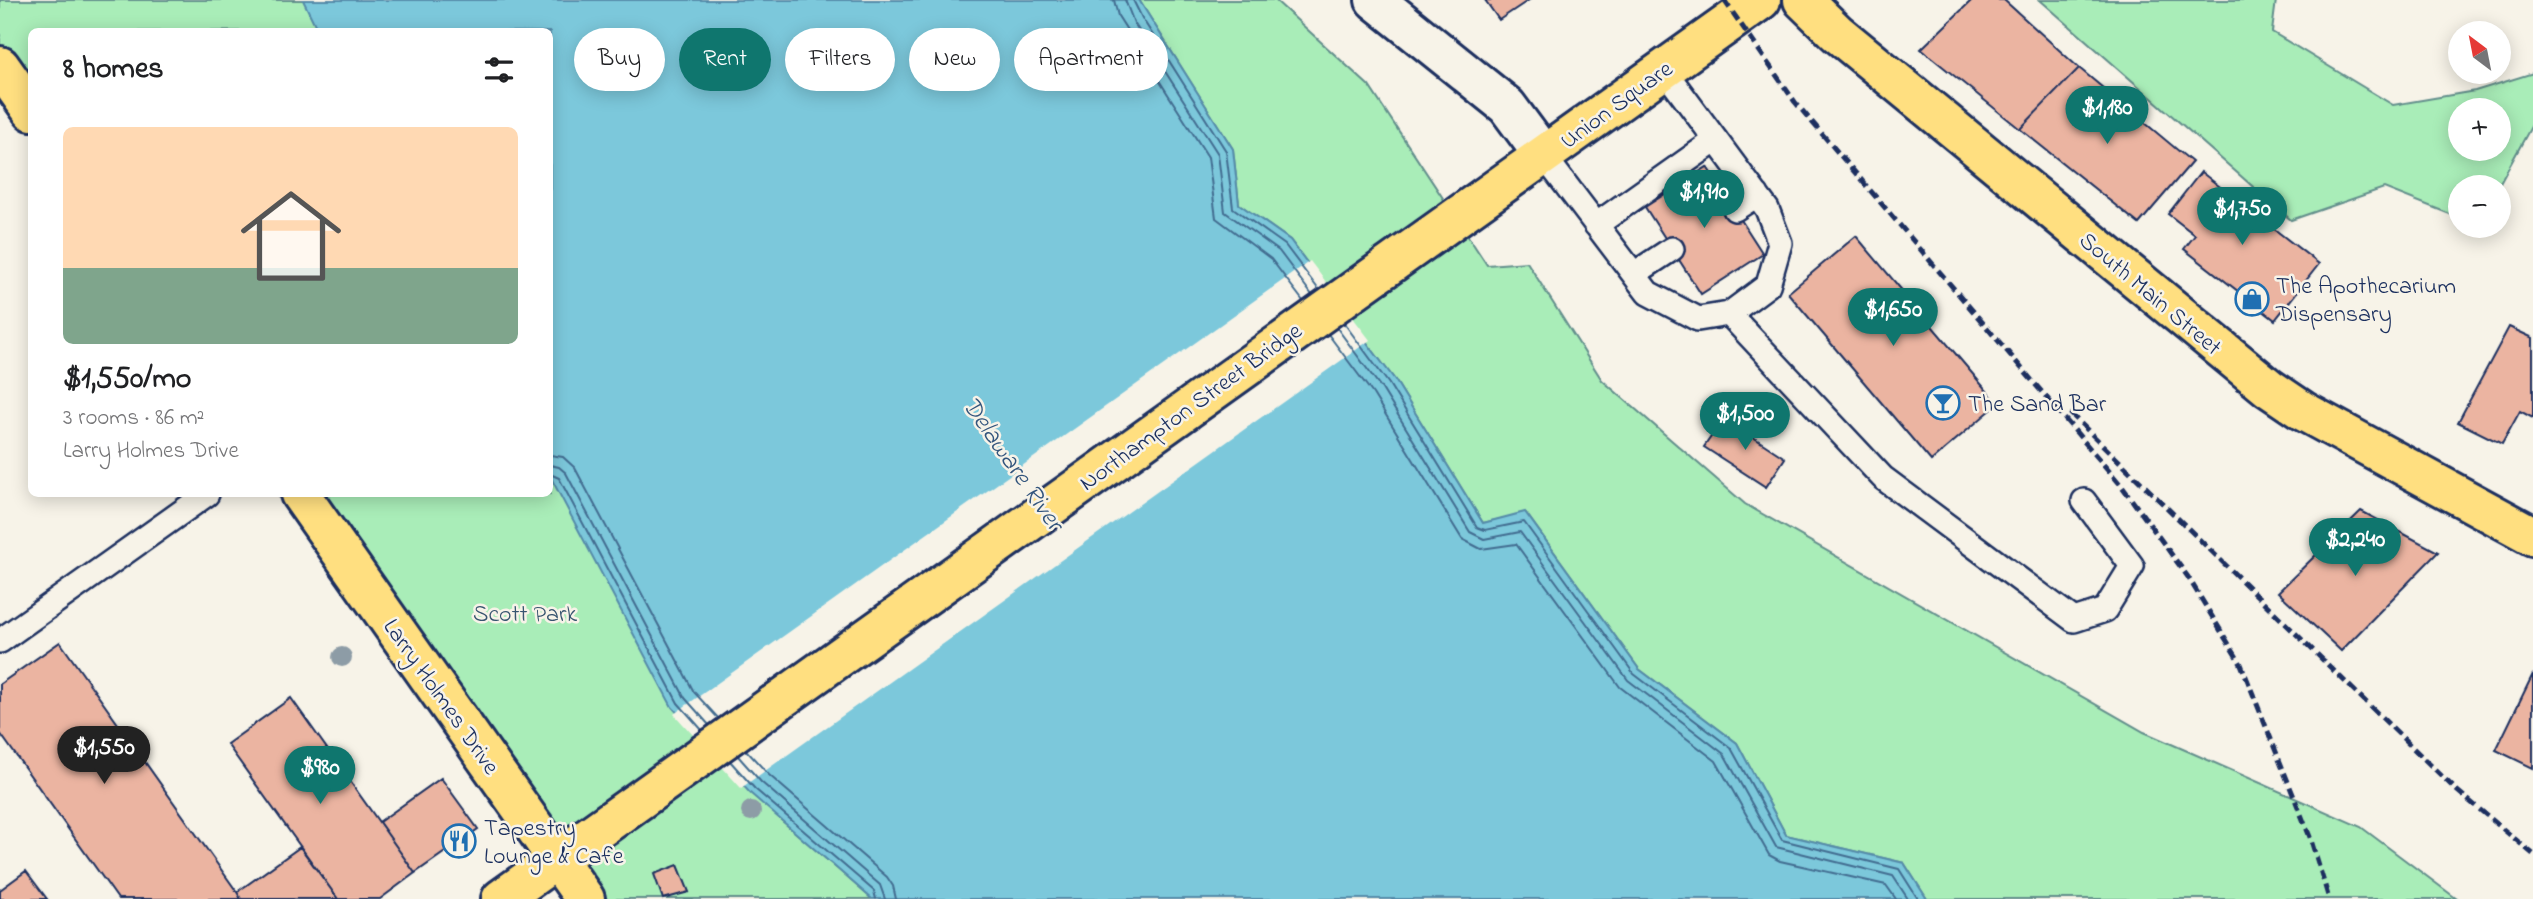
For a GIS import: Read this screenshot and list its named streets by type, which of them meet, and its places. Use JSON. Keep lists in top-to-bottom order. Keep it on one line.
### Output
{"streets":{"main road":["Union Square","South Main Street","Northampton Street Bridge","Larry Holmes Drive"]},"crossings":[["Union Square","Northampton Street Bridge"],["Northampton Street Bridge","Larry Holmes Drive"]],"water":["Delaware River"],"parks":["Scott Park"],"places":{"shop":["The Apothecarium Dispensary"],"bar":["The Sand Bar"],"restaurant":["Tapestry Lounge & Cafe"]},"north":"top left","page":{"map_buttons":["+","−"],"chip":["Buy","Rent","Filters","New","Apartment"],"heading":"8 homes","price":["$1,180","$1,910","$1,750","$1,650","$1,500","$2,240","$1,550","$980"],"list":[{"name":"$1,550/mo","note":"3 rooms · 86 m² · Larry Holmes Drive"}]}}
